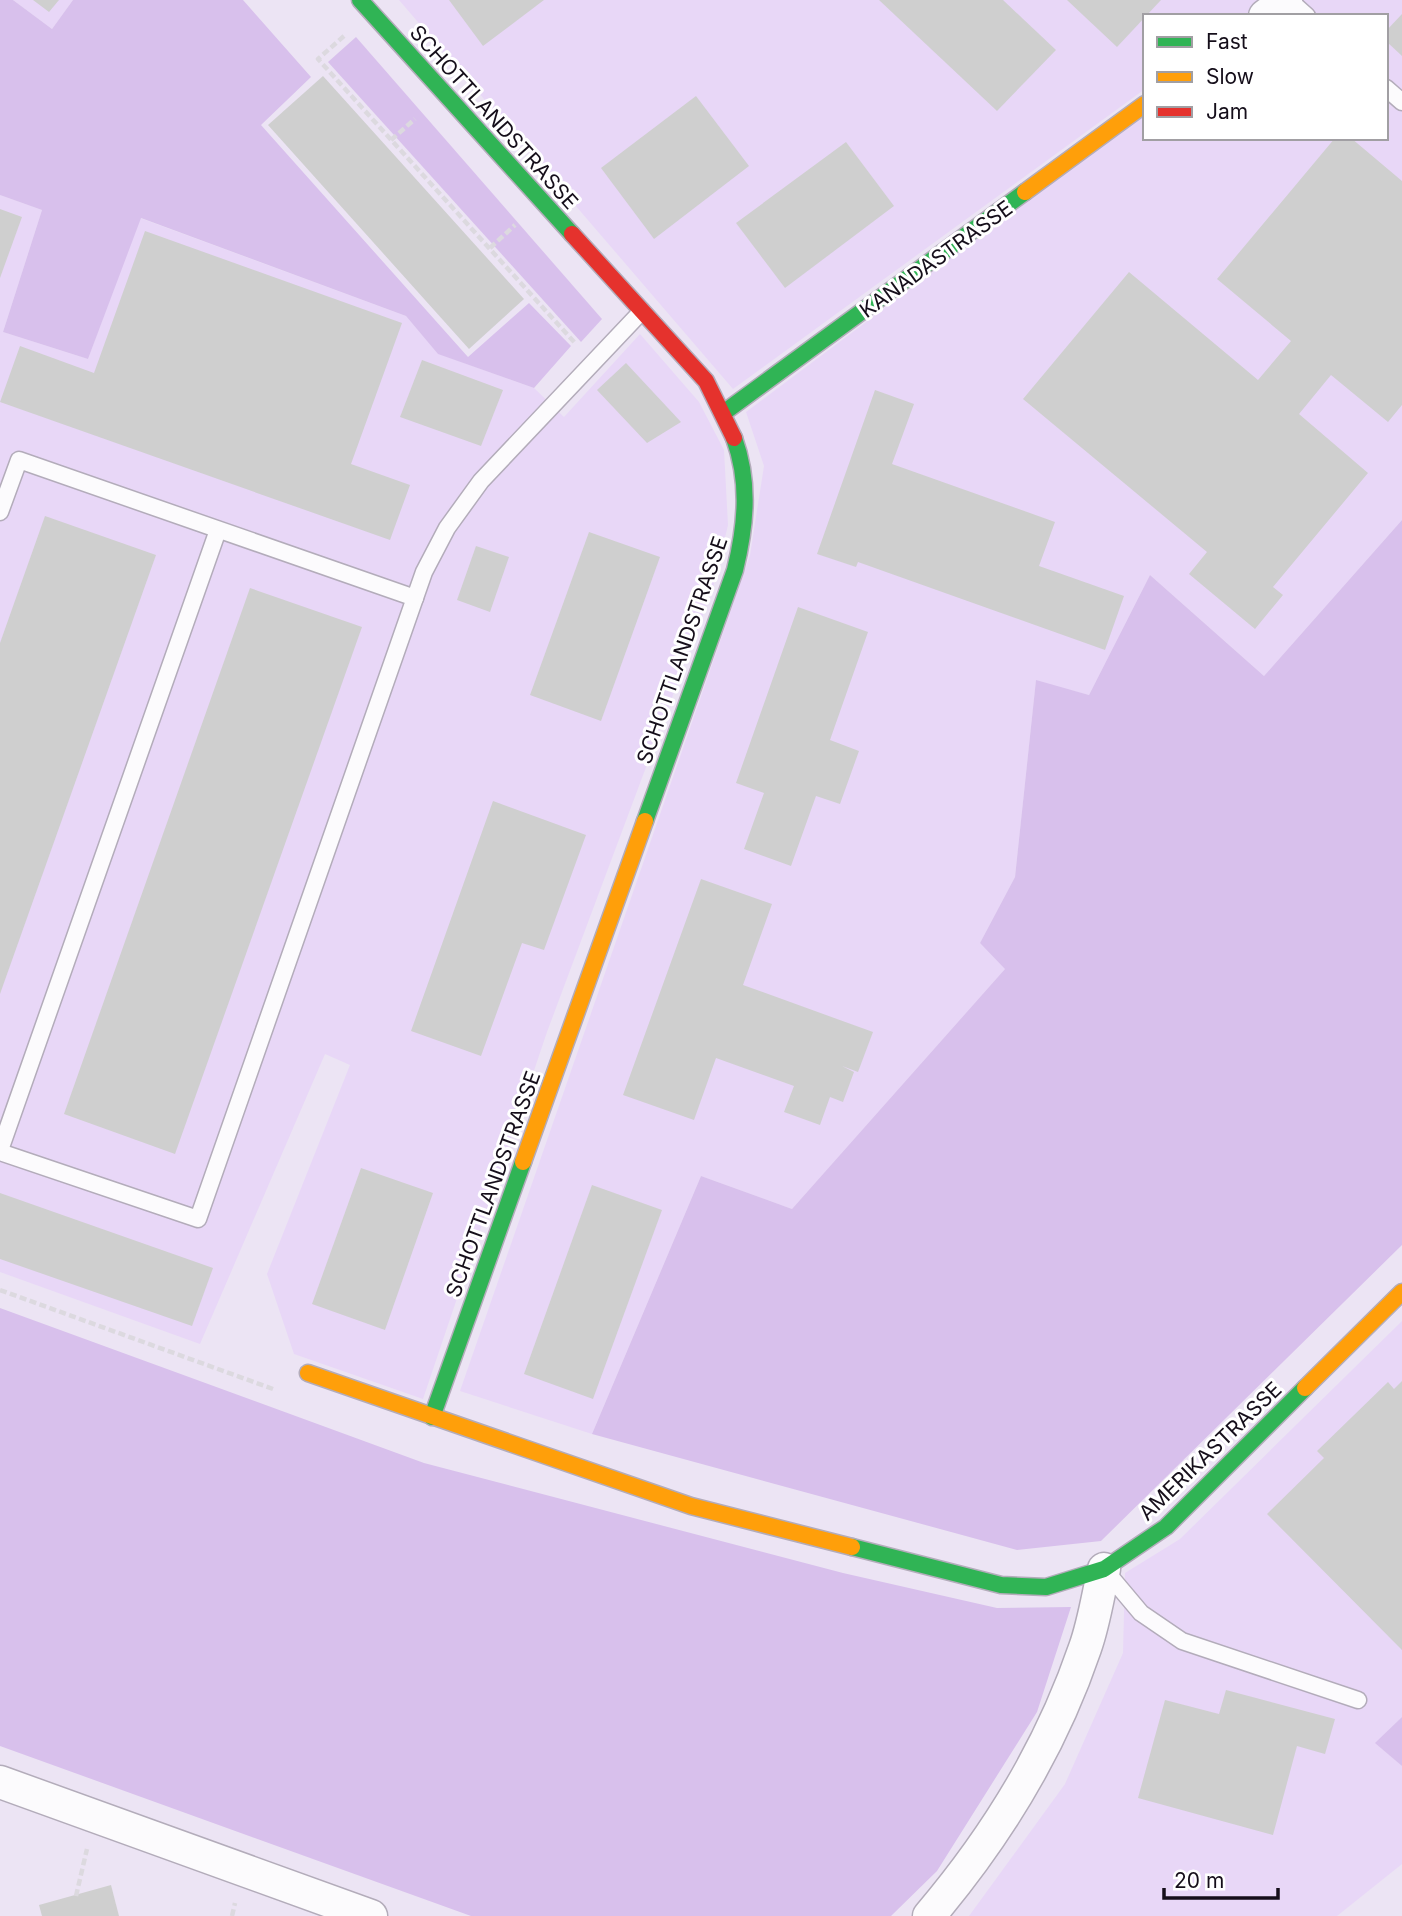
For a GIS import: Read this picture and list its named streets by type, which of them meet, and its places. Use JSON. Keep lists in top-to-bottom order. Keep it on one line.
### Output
{"streets":{"street":["SCHOTTLANDSTRASSE","KANADASTRASSE","AMERIKASTRASSE"]},"crossings":[["SCHOTTLANDSTRASSE","KANADASTRASSE"],["SCHOTTLANDSTRASSE","AMERIKASTRASSE"]],"legend":["Fast","Slow","Jam"],"scale_bar":"20 m"}
